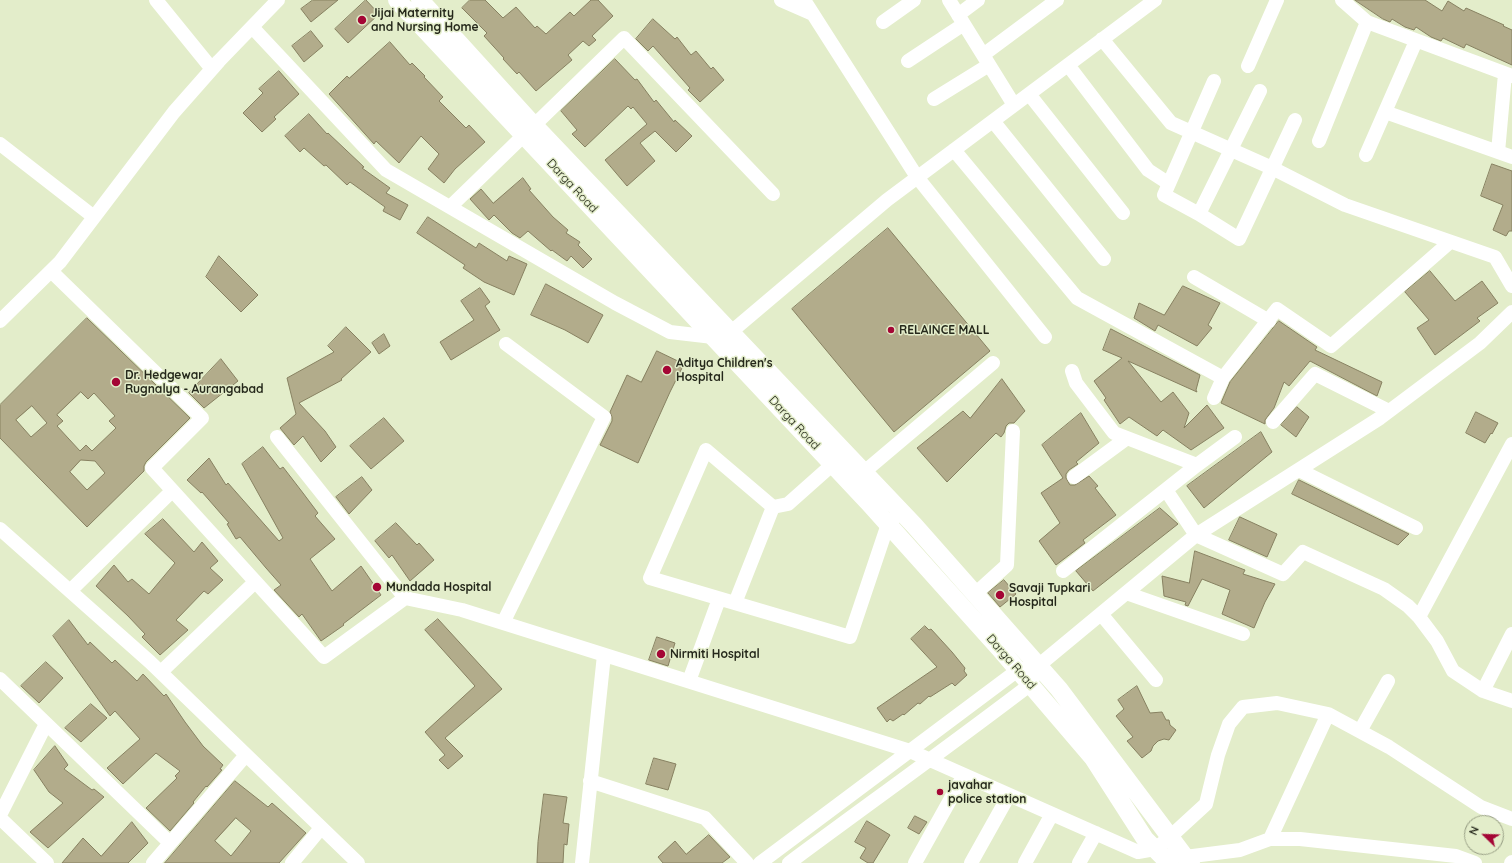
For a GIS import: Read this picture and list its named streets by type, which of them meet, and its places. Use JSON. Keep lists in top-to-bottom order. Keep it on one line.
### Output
{"streets":{"main road":["Darga Road"]},"places":["Jijai Maternity and Nursing Home","RELAINCE MALL","Aditya Children's Hospital","Dr. Hedgewar Rugnalya - Aurangabad","Mundada Hospital","Savaji Tupkari Hospital","Nirmiti Hospital","javahar police station"],"north":"top left"}
